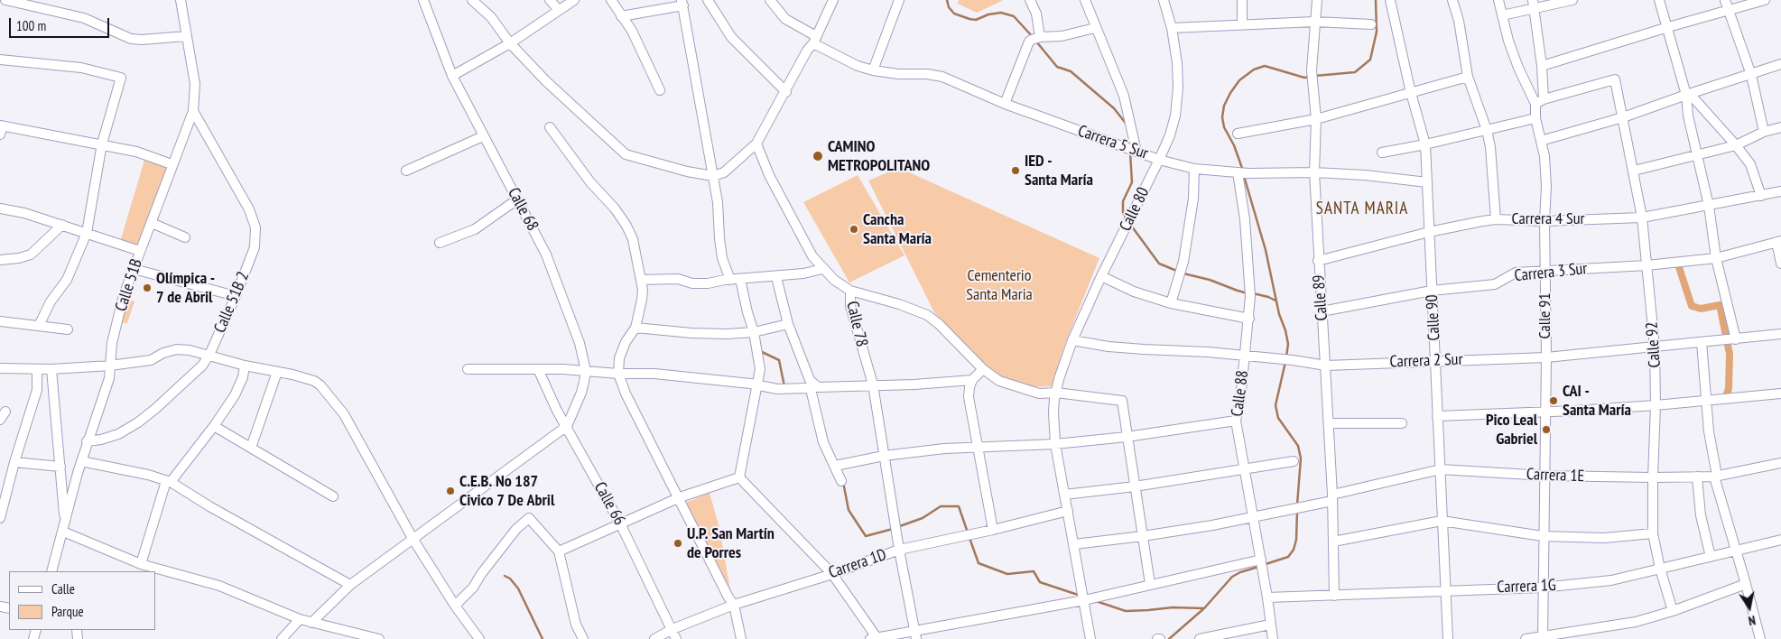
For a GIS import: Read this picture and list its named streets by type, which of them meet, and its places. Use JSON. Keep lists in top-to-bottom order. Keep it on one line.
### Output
{"streets":{"street":["Carrera 5 Sur","Calle 68","Calle 80","Carrera 4 Sur","Carrera 3 Sur","Calle 51B","Calle 89","Calle 51B 2","Calle 91","Calle 90","Calle 78","Calle 92","Carrera 2 Sur","Calle 88","Carrera 1E","Calle 66","Carrera 1D","Carrera 1G"]},"crossings":[["Carrera 5 Sur","Calle 80"],["Carrera 5 Sur","Calle 89"],["Carrera 5 Sur","Calle 90"],["Carrera 5 Sur","Calle 88"],["Calle 68","Calle 66"],["Calle 80","Carrera 2 Sur"],["Calle 80","Carrera 1E"],["Calle 80","Carrera 1D"],["Carrera 4 Sur","Calle 89"],["Carrera 4 Sur","Calle 91"],["Carrera 4 Sur","Calle 90"],["Carrera 4 Sur","Calle 92"],["Carrera 3 Sur","Calle 89"],["Carrera 3 Sur","Calle 91"],["Carrera 3 Sur","Calle 90"],["Carrera 3 Sur","Calle 92"],["Calle 51B","Calle 51B 2"],["Calle 89","Carrera 2 Sur"],["Calle 89","Carrera 1E"],["Calle 89","Carrera 1G"],["Calle 91","Calle 92"],["Calle 91","Carrera 2 Sur"],["Calle 91","Carrera 1E"],["Calle 91","Carrera 1G"],["Calle 90","Carrera 2 Sur"],["Calle 90","Carrera 1E"],["Calle 90","Carrera 1G"],["Calle 78","Carrera 1D"],["Calle 92","Carrera 2 Sur"],["Calle 92","Carrera 1E"],["Calle 92","Carrera 1G"],["Carrera 2 Sur","Calle 88"],["Calle 88","Carrera 1E"],["Calle 88","Carrera 1G"],["Calle 66","Carrera 1D"]],"districts":["SANTA MARIA"],"parks":["Cementerio Santa Maria"],"places":["CAMINO METROPOLITANO","IED - Santa María","Cancha Santa María","Olímpica - 7 de Abril","CAI - Santa María","Pico Leal Gabriel","C.E.B. No 187 Civico 7 De Abril","U.P. San Martín de Porres"],"legend":["Calle","Parque"],"scale_bar":"100 m","north":"bottom"}
